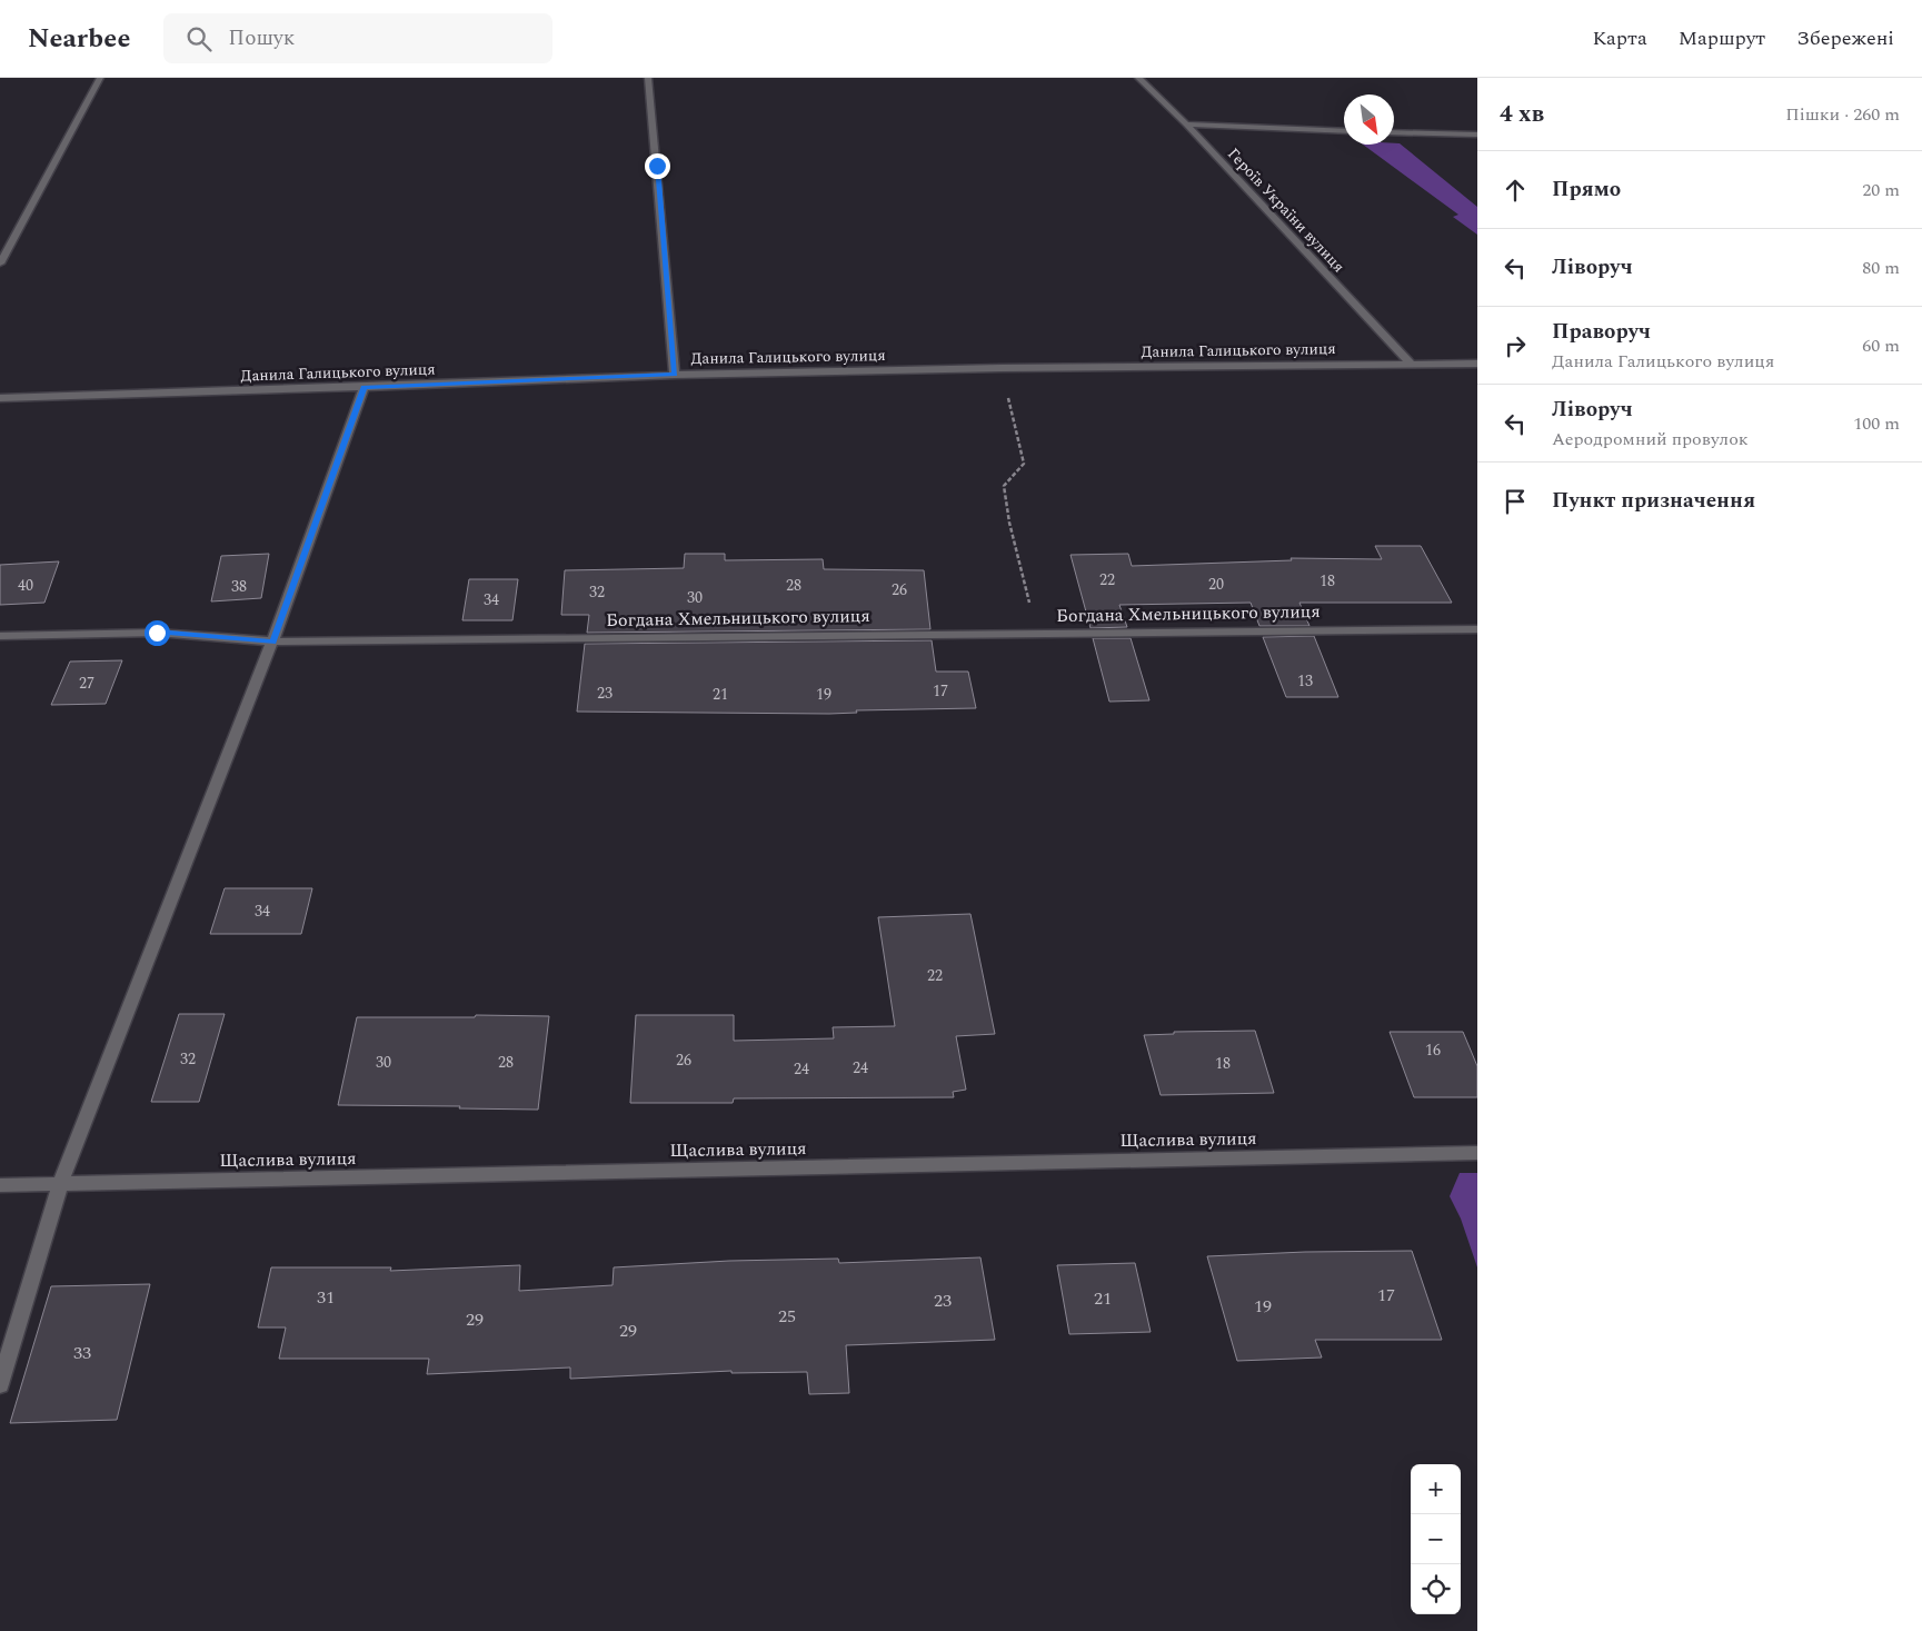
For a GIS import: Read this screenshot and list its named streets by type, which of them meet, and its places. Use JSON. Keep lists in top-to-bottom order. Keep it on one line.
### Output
{"streets":{"street":["Героїв України вулиця","Данила Галицького вулиця","Богдана Хмельницького вулиця","Щаслива вулиця"]},"crossings":[["Героїв України вулиця","Данила Галицького вулиця"]],"house_numbers":["22","18","20","40","28","38","26","32","30","34","13","27","17","23","21","19","34","22","16","32","26","30","28","18","24","24","17","31","21","23","19","25","29","29","33"],"north":"bottom right","page":{"header":"Nearbee","search":"Пошук","nav":["Карта","Маршрут","Збережені"],"heading":["4 хв","Пішки · 260 m"],"list":[["Прямо","20 m"],["Ліворуч","80 m"],["Праворуч","Данила Галицького вулиця","60 m"],["Ліворуч","Аеродромний провулок","100 m"],"Пункт призначення"],"map_buttons":["+","−"]}}
